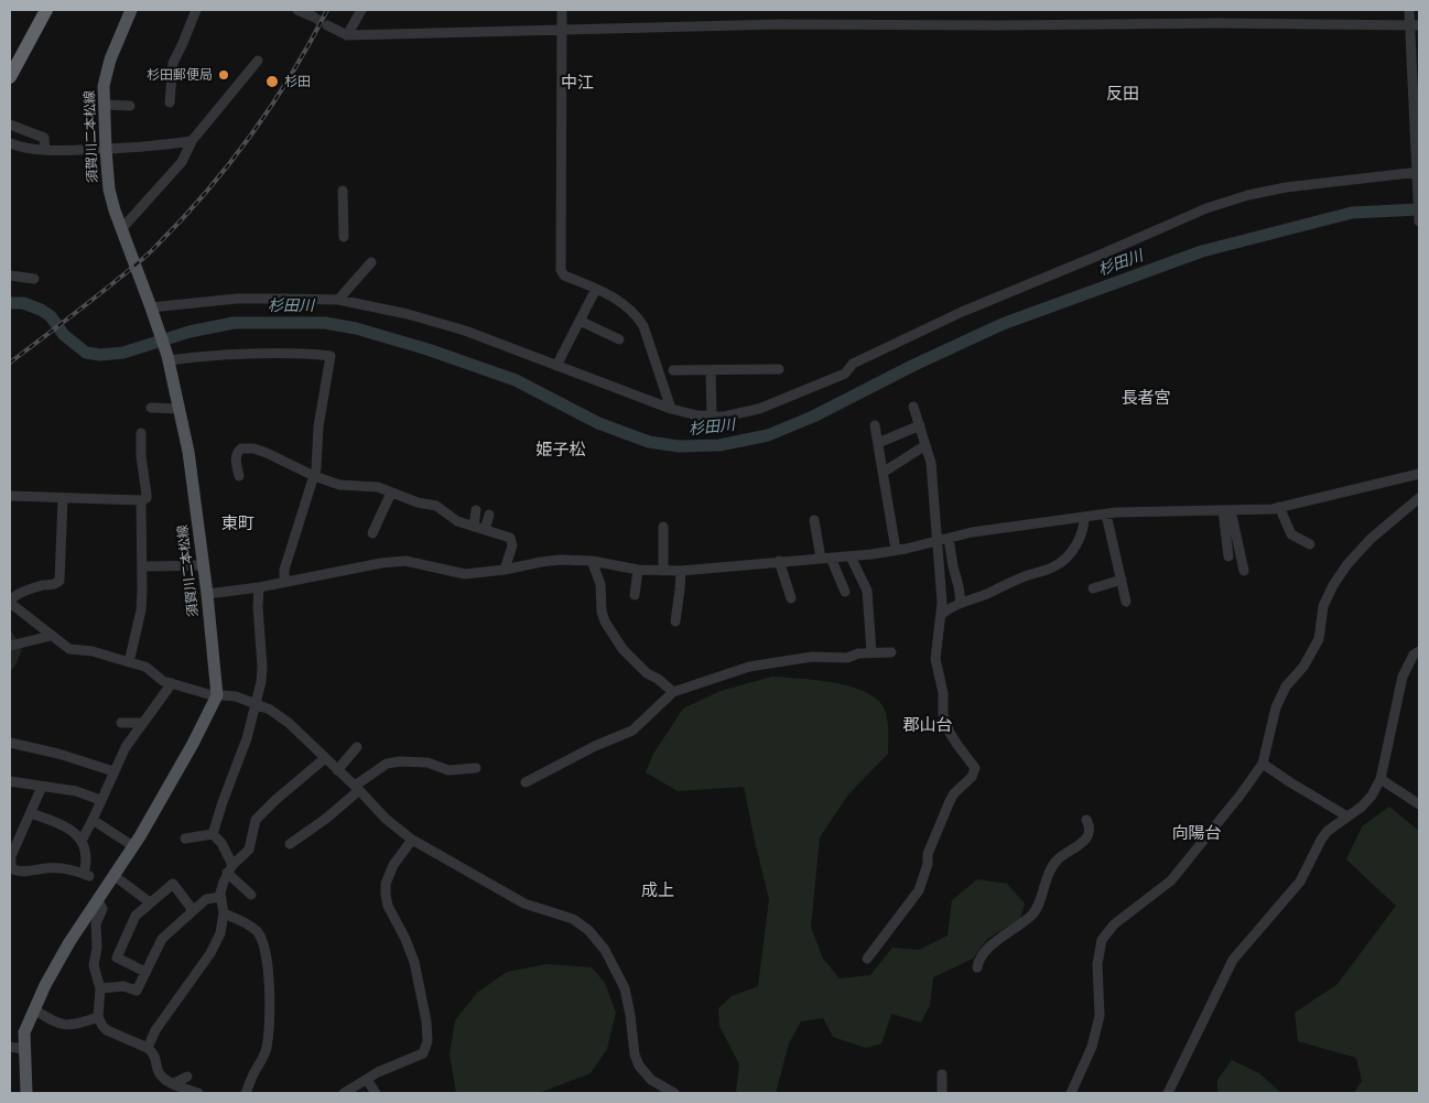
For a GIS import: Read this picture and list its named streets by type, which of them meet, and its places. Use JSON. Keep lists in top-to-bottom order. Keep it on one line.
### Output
{"streets":{"main road":["須賀川二本松線"]},"districts":["中江","反田","長者宮","姫子松","東町","郡山台","向陽台","成上"],"water":["杉田川"],"places":["杉田郵便局","杉田"]}
